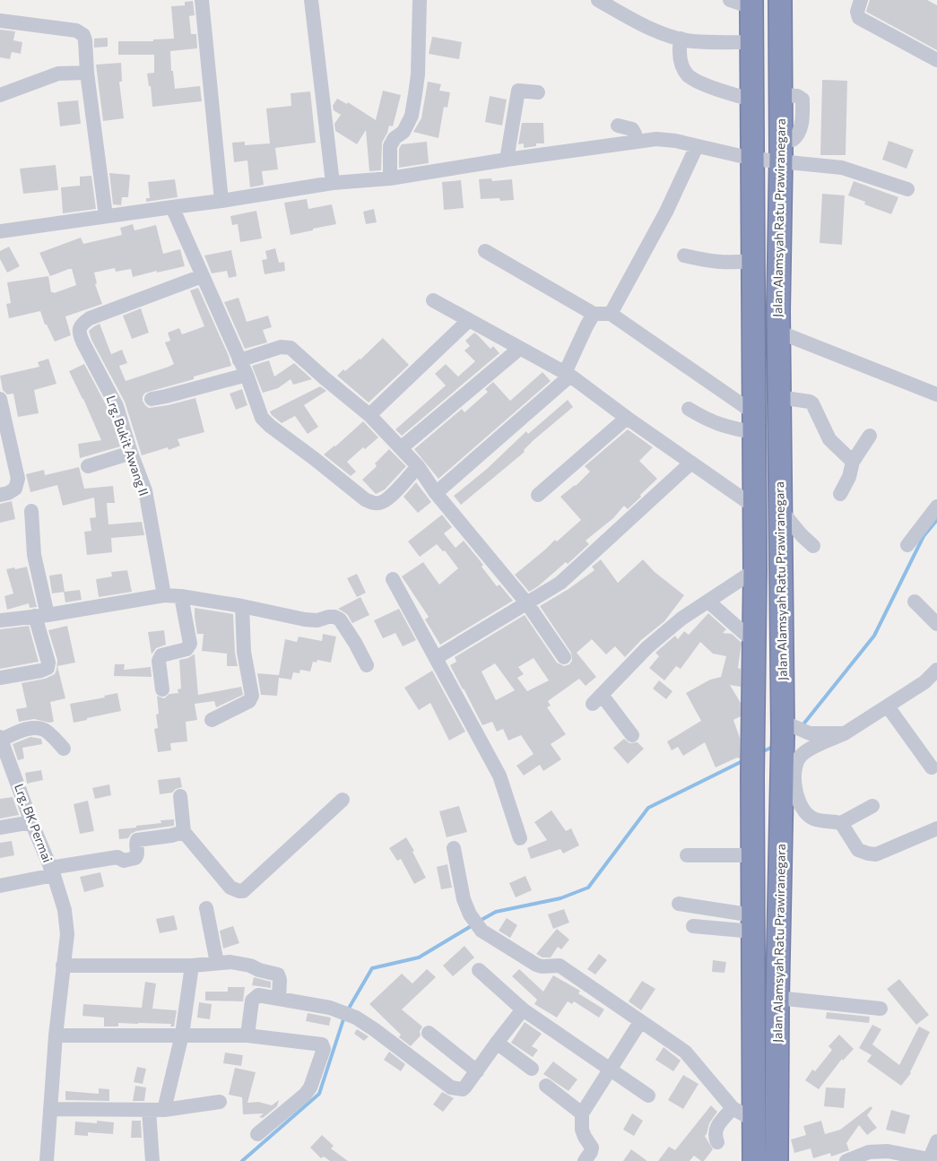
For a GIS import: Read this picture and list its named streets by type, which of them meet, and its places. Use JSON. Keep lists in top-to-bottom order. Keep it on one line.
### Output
{"streets":{"highway":["Jalan Alamsyah Ratu Prawiranegara"],"street":["Lrg. Bukit Awang II","Lrg. BK Permai"]}}
